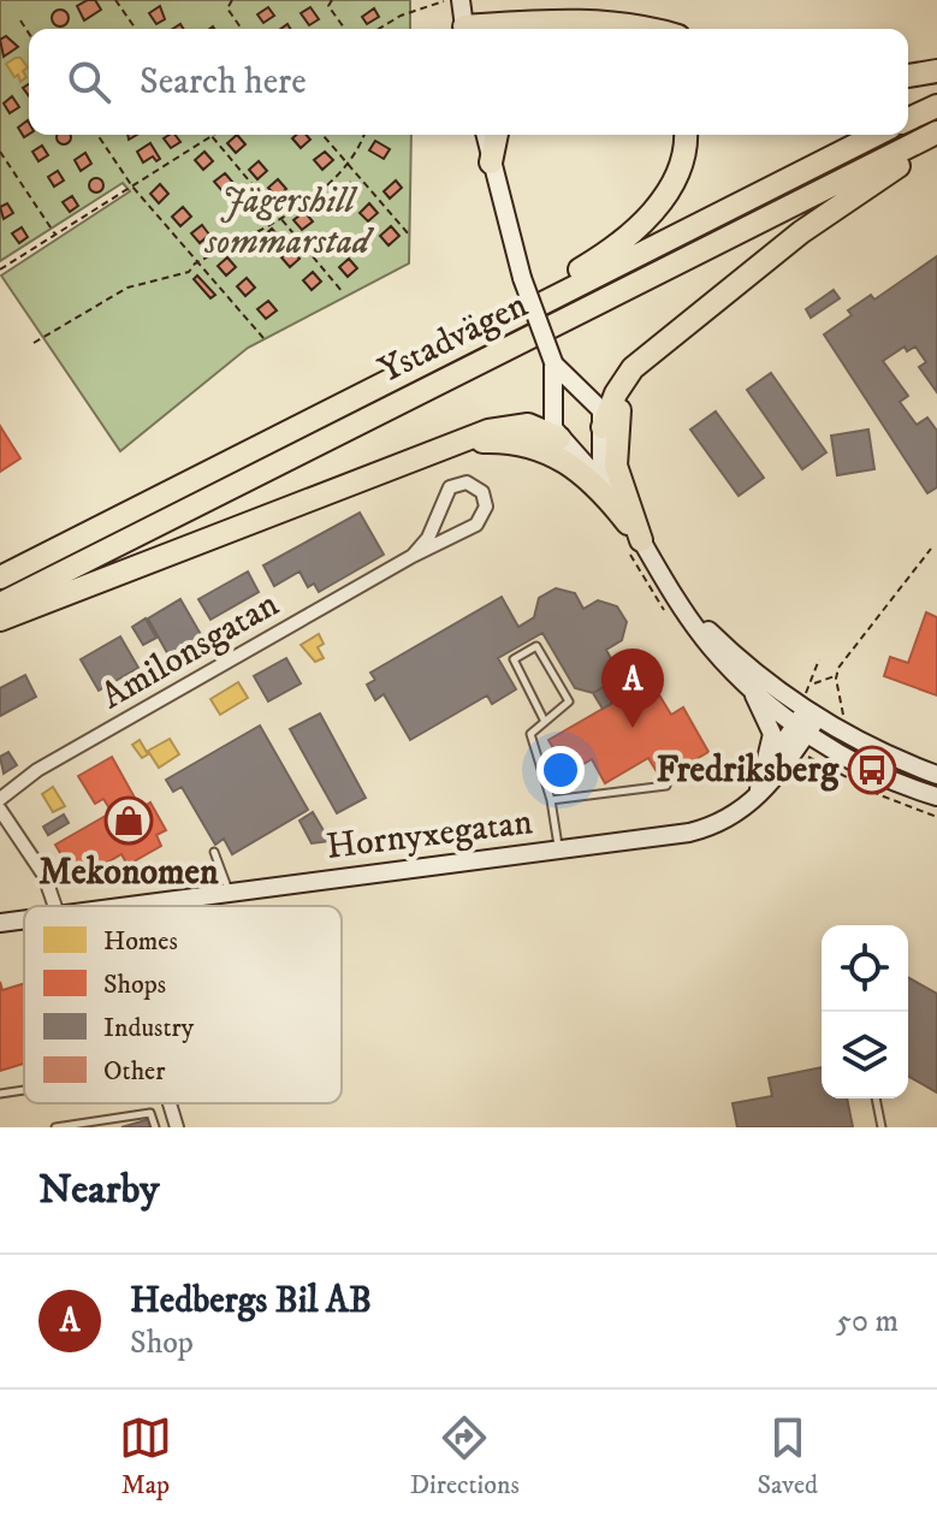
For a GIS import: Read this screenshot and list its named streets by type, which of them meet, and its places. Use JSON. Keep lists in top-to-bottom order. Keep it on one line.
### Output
{"streets":{"highway":["Ystadvägen"],"main road":["Hornyxegatan"],"street":["Amilonsgatan"]},"parks":["Jägershill sommarstad"],"places":{"bus stop":["Fredriksberg"],"shop":["Mekonomen"]},"legend":["Homes","Shops","Industry","Other"],"page":{"search":"Search here","pins":"A","heading":"Nearby","list":[{"mark":"A","name":"Hedbergs Bil AB","note":"Shop","value":"50 m"}],"nav":["Map","Directions","Saved"]}}
